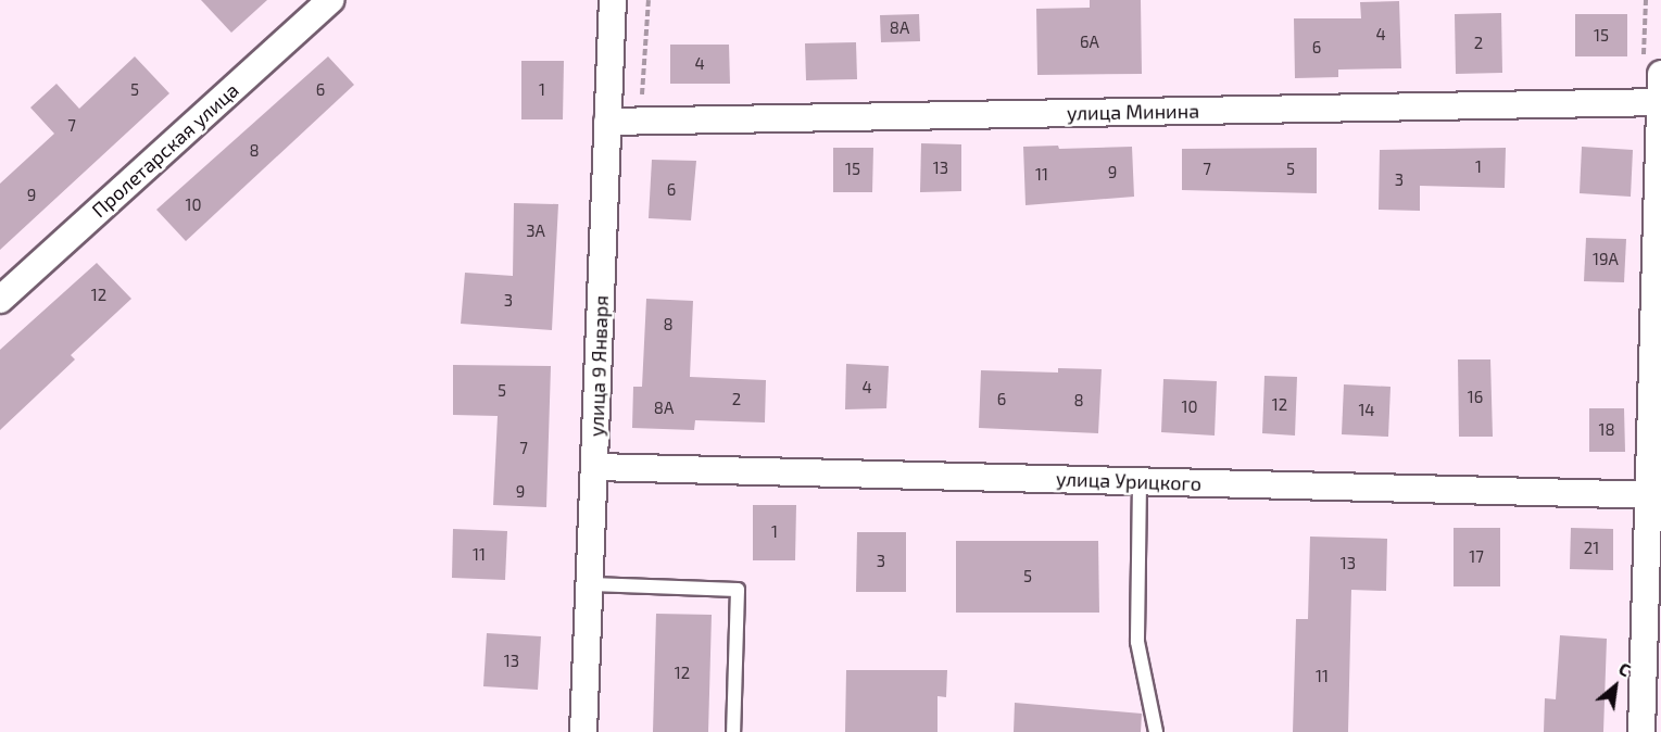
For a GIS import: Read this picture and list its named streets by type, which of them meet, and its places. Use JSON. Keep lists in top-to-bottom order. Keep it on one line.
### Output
{"streets":{"street":["улица Минина","Пролетарская улица","улица 9 Января","улица Урицкого"]},"crossings":[["улица Минина","улица 9 Января"],["улица 9 Января","улица Урицкого"]],"house_numbers":["8А","4","15","6А","2","6","4","5","6","1","7","8","1","13","15","7","5","9","11","3","6","9","10","3А","19А","12","3","8","4","5","16","2","6","8","12","10","8А","14","18","7","9","1","21","11","17","3","13","5","13","12","11"],"north":"top right"}
